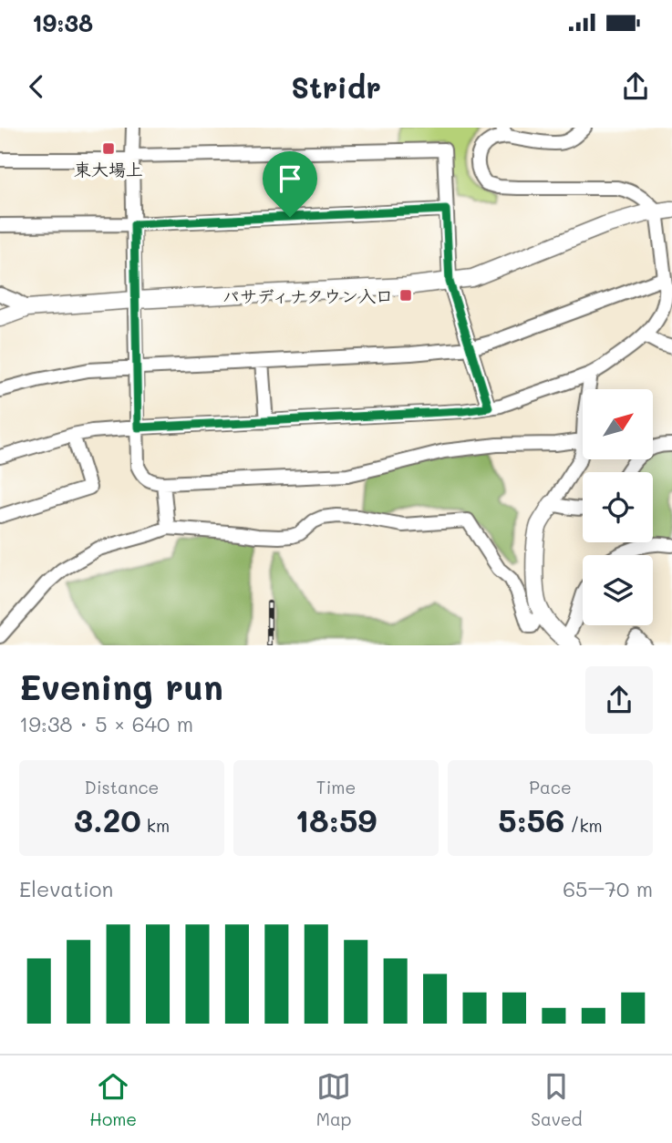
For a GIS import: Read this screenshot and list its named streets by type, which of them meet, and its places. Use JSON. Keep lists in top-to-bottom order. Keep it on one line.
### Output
{"places":{"transit":["東大場上","パサディナタウン入口"]},"north":"top right","page":{"status":"19:38","header":"Stridr","heading":["Evening run","19:38 · 5 × 640 m"],"stats":[["Distance","3.20 km"],["Time","18:59"],["Pace","5:56 /km"]],"chart":["Elevation","65–70 m"],"tabs":["Home","Map","Saved"]}}
